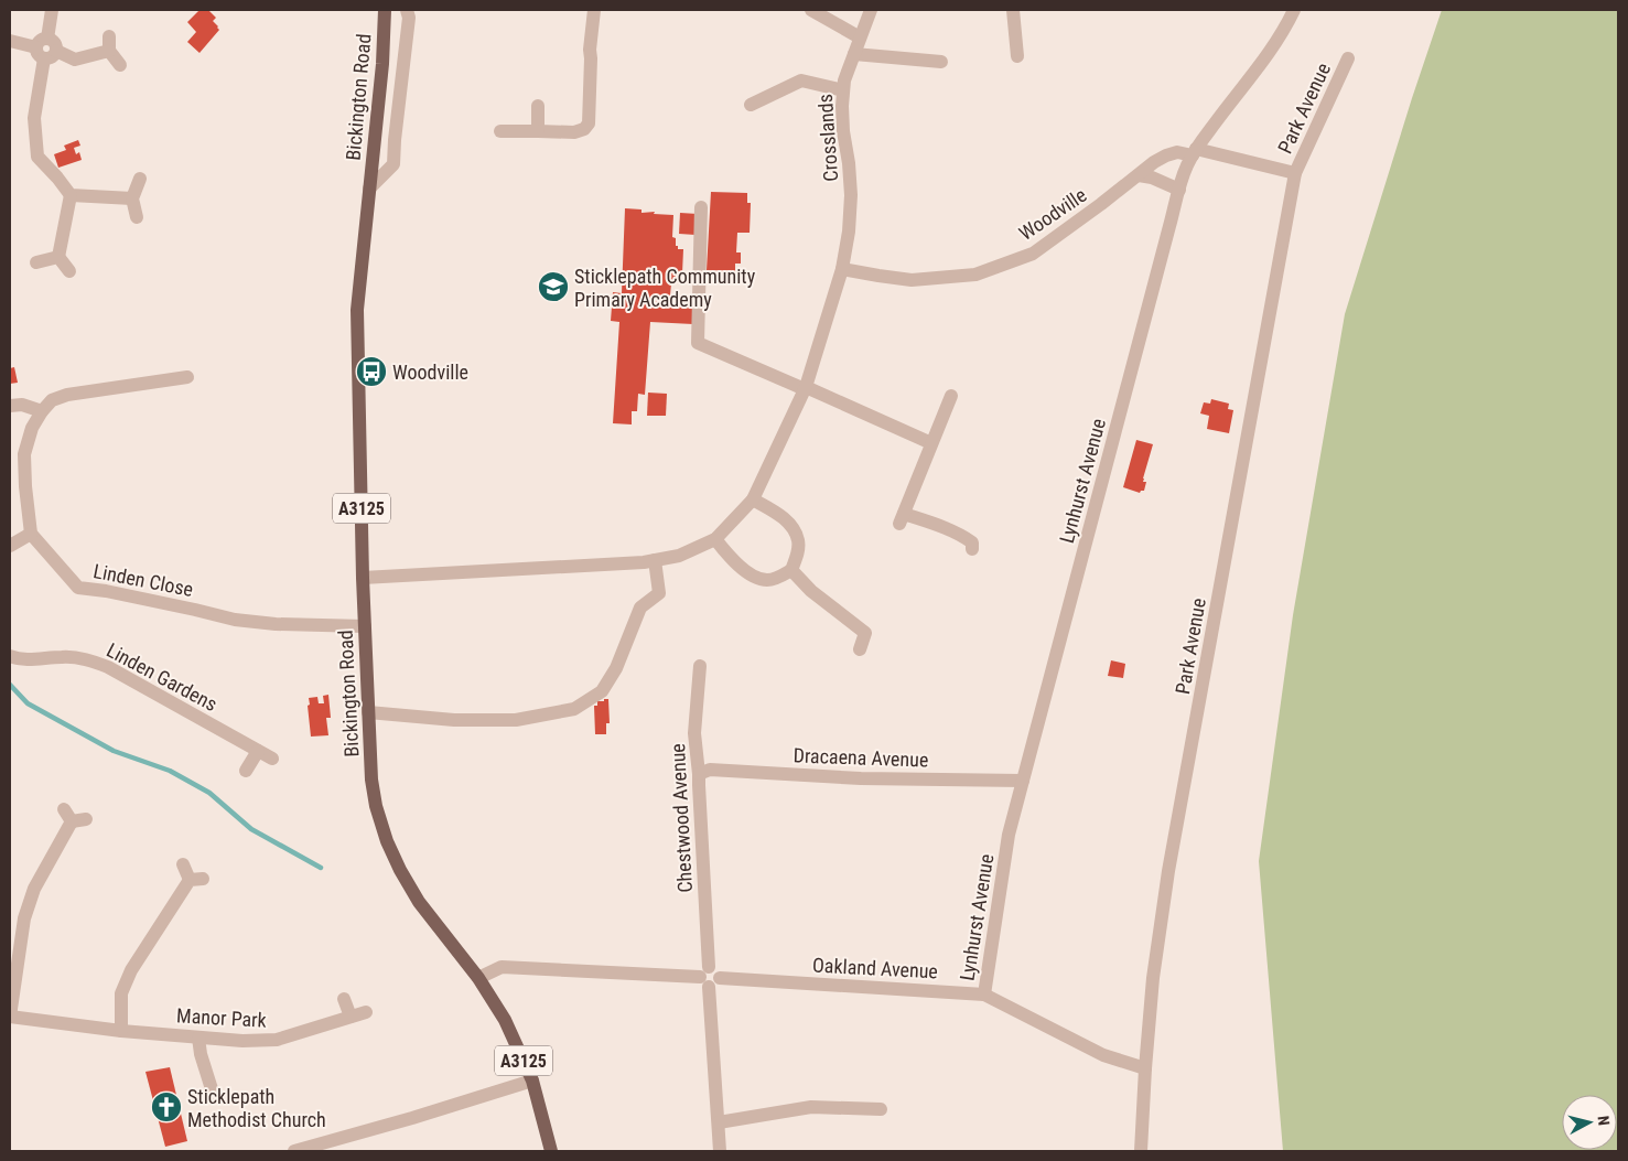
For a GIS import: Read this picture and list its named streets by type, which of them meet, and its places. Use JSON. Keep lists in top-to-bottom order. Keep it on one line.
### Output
{"streets":{"main road":["Bickington Road","A3125"],"street":["Park Avenue","Crosslands","Woodville","Lynhurst Avenue","Linden Close","Linden Gardens","Dracaena Avenue","Chestwood Avenue","Oakland Avenue","Manor Park"]},"crossings":[["Bickington Road","Linden Close"],["Bickington Road","Oakland Avenue"],["Park Avenue","Woodville"],["Park Avenue","Lynhurst Avenue"],["Park Avenue","Oakland Avenue"],["Crosslands","Woodville"],["Woodville","Lynhurst Avenue"],["Lynhurst Avenue","Dracaena Avenue"],["Lynhurst Avenue","Oakland Avenue"],["Dracaena Avenue","Chestwood Avenue"],["Chestwood Avenue","Oakland Avenue"]],"places":{"school or university":["Sticklepath Community Primary Academy"],"bus stop":["Woodville"],"church":["Sticklepath Methodist Church"]},"north":"right"}
